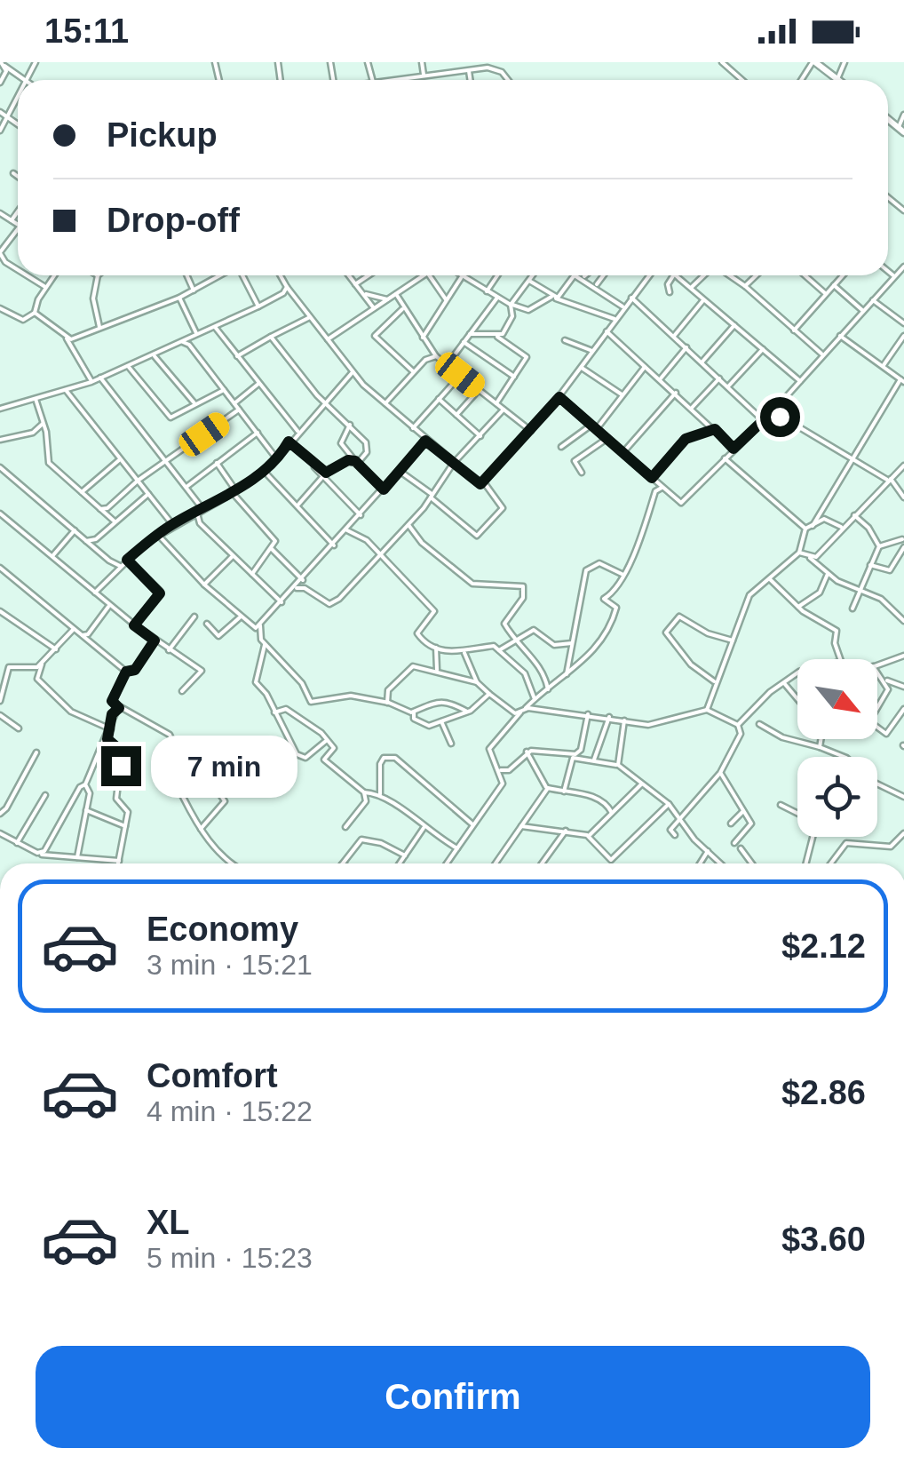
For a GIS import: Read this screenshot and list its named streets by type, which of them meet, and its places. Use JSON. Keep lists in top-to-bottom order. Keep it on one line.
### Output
{"north":"bottom right","page":{"status":"15:11","banner":["Pickup","Drop-off"],"bubble":"7 min","list":[{"name":"Economy","note":"3 min · 15:21","value":"$2.12"},{"name":"Comfort","note":"4 min · 15:22","value":"$2.86"},{"name":"XL","note":"5 min · 15:23","value":"$3.60"}],"buttons":"Confirm"}}
